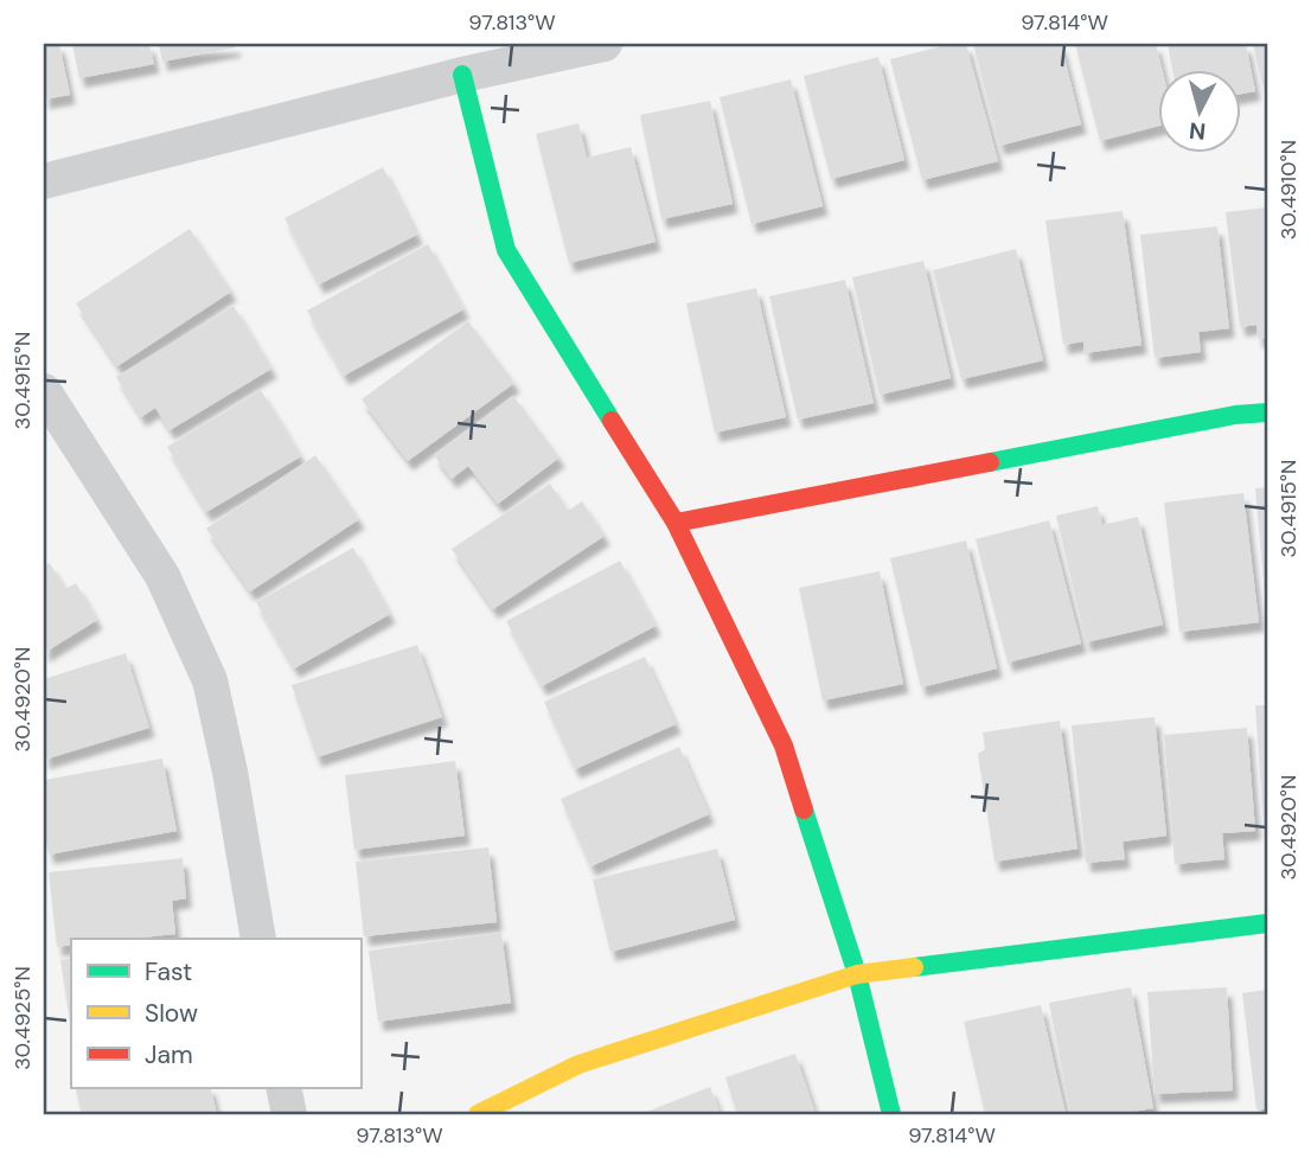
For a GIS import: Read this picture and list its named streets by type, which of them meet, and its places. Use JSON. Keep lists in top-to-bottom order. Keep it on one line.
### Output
{"legend":["Fast","Slow","Jam"],"north":"bottom","coordinates":["97.813°W","97.814°W","30.4910°N","30.4915°N","30.4920°N","30.4925°N"]}
